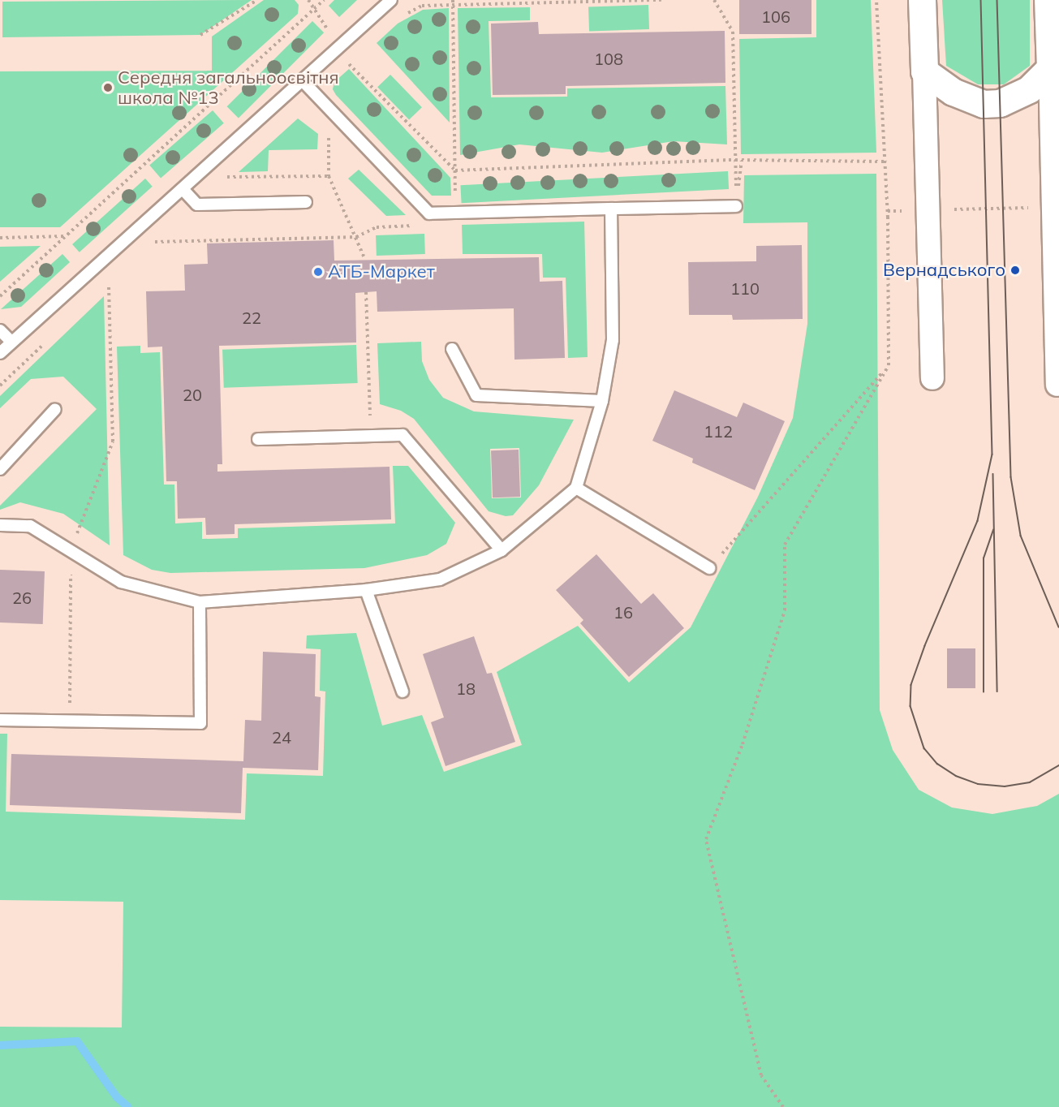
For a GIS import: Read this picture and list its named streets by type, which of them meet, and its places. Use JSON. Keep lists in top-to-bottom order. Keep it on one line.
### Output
{"places":["Середня загальноосвітня школа №13","Вернадського","АТБ-Маркет"],"house_numbers":["106","108","110","22","20","112","26","16","18","24"]}
